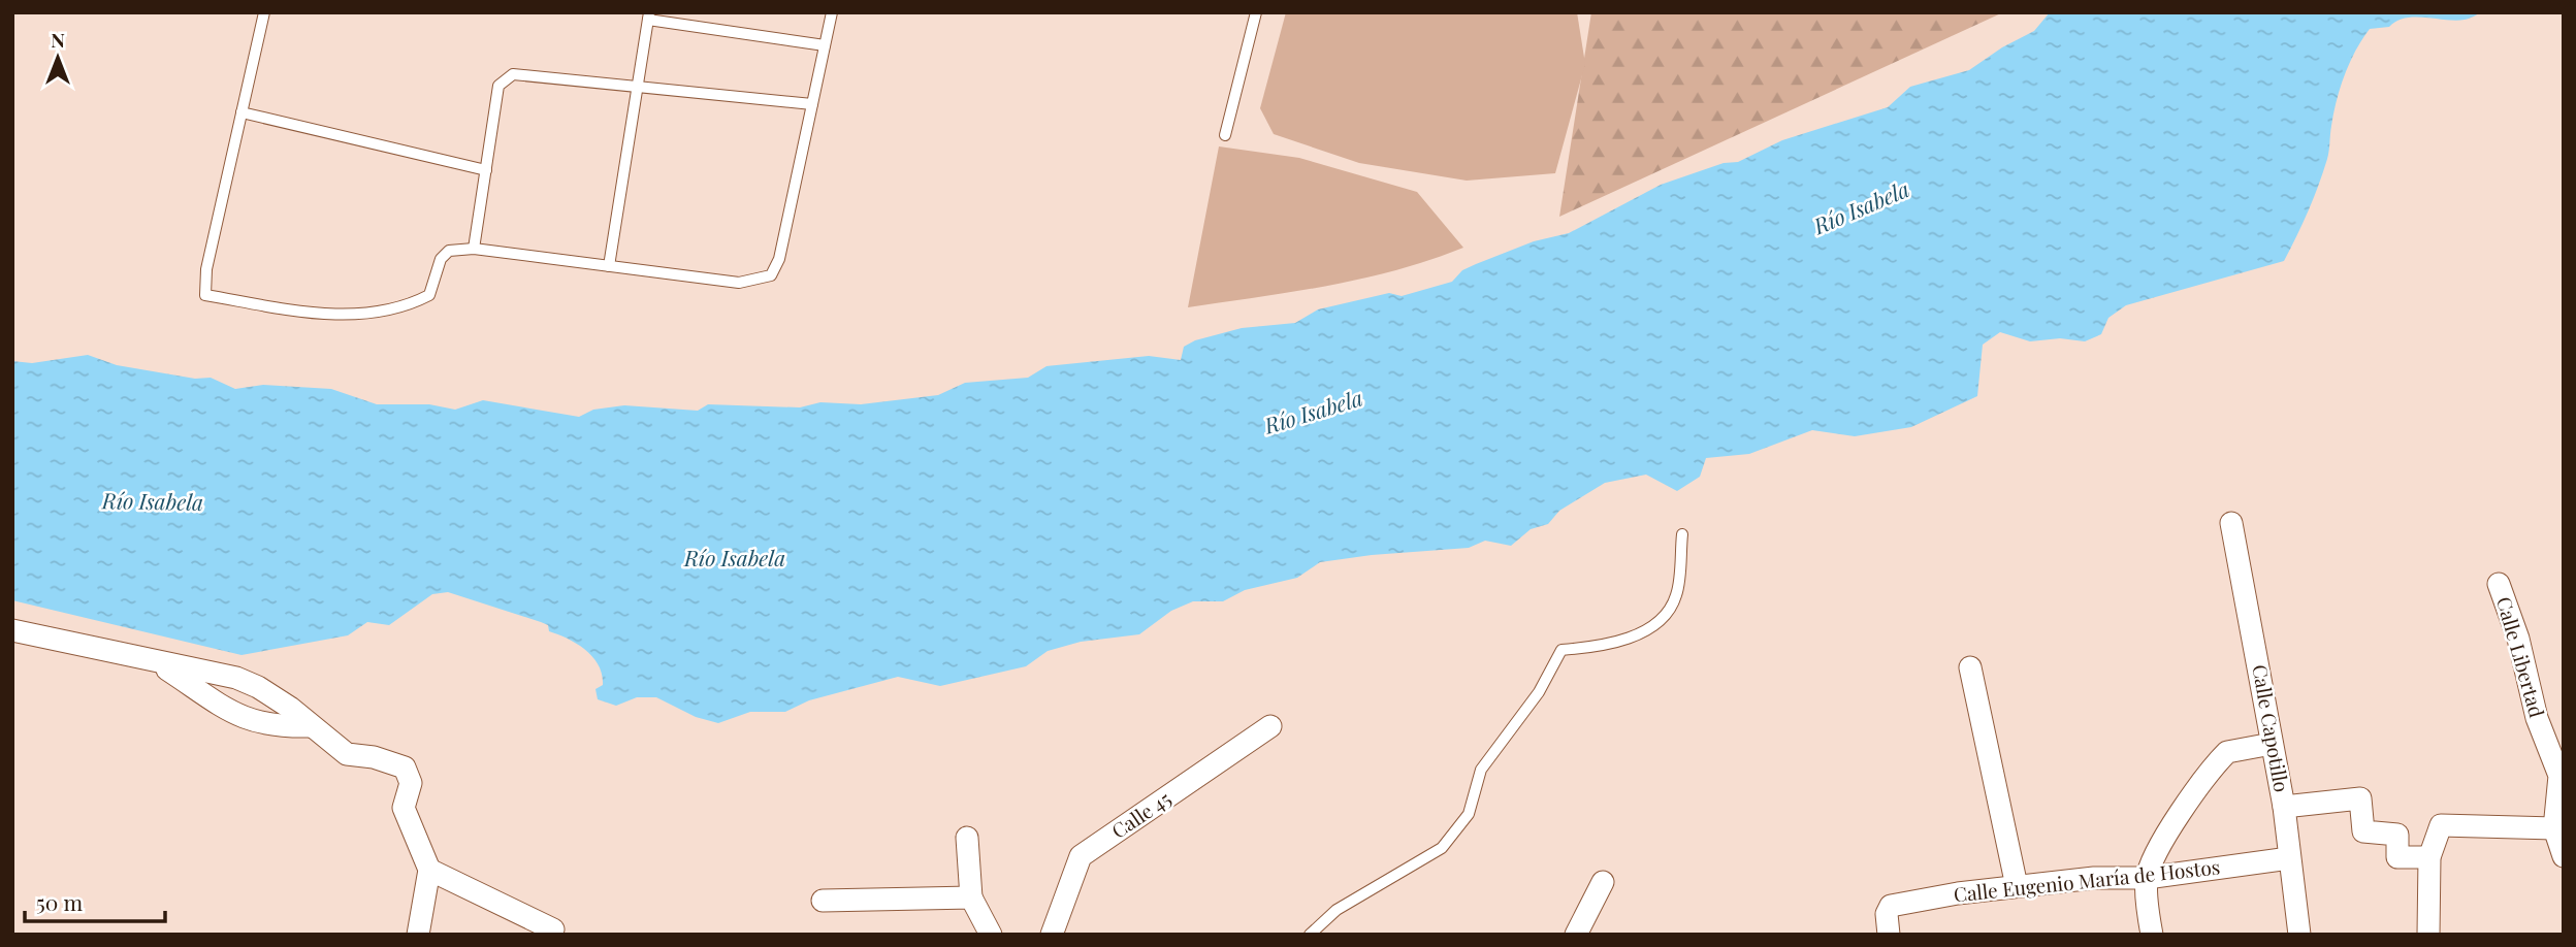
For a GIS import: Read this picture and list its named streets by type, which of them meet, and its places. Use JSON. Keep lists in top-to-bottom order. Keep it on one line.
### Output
{"streets":{"street":["Calle Libertad","Calle Capotillo","Calle 45","Calle Eugenio María de Hostos"]},"crossings":[["Calle Capotillo","Calle Eugenio María de Hostos"]],"water":["Río Isabela"],"scale_bar":"50 m","north":"top"}
